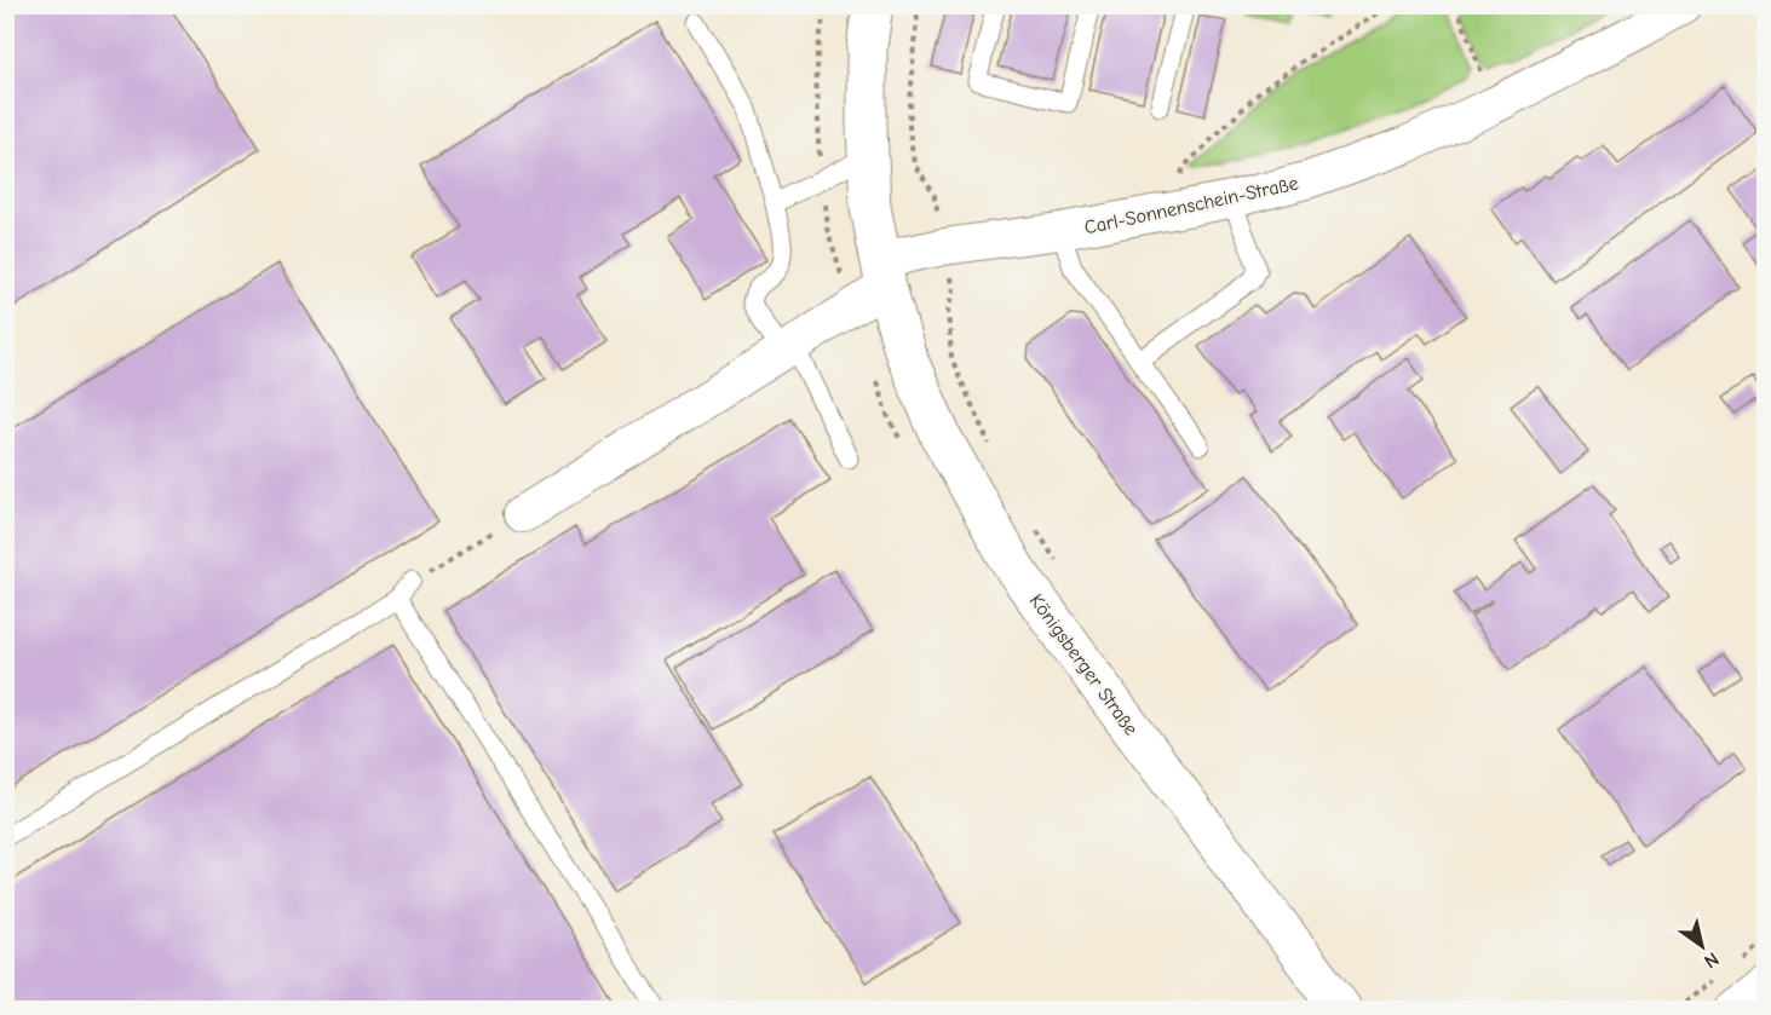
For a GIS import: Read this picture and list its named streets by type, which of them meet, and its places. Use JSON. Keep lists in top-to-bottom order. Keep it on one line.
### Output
{"streets":{"street":["Carl-Sonnenschein-Straße","Königsberger Straße"]},"crossings":[["Carl-Sonnenschein-Straße","Königsberger Straße"]],"north":"bottom right"}
